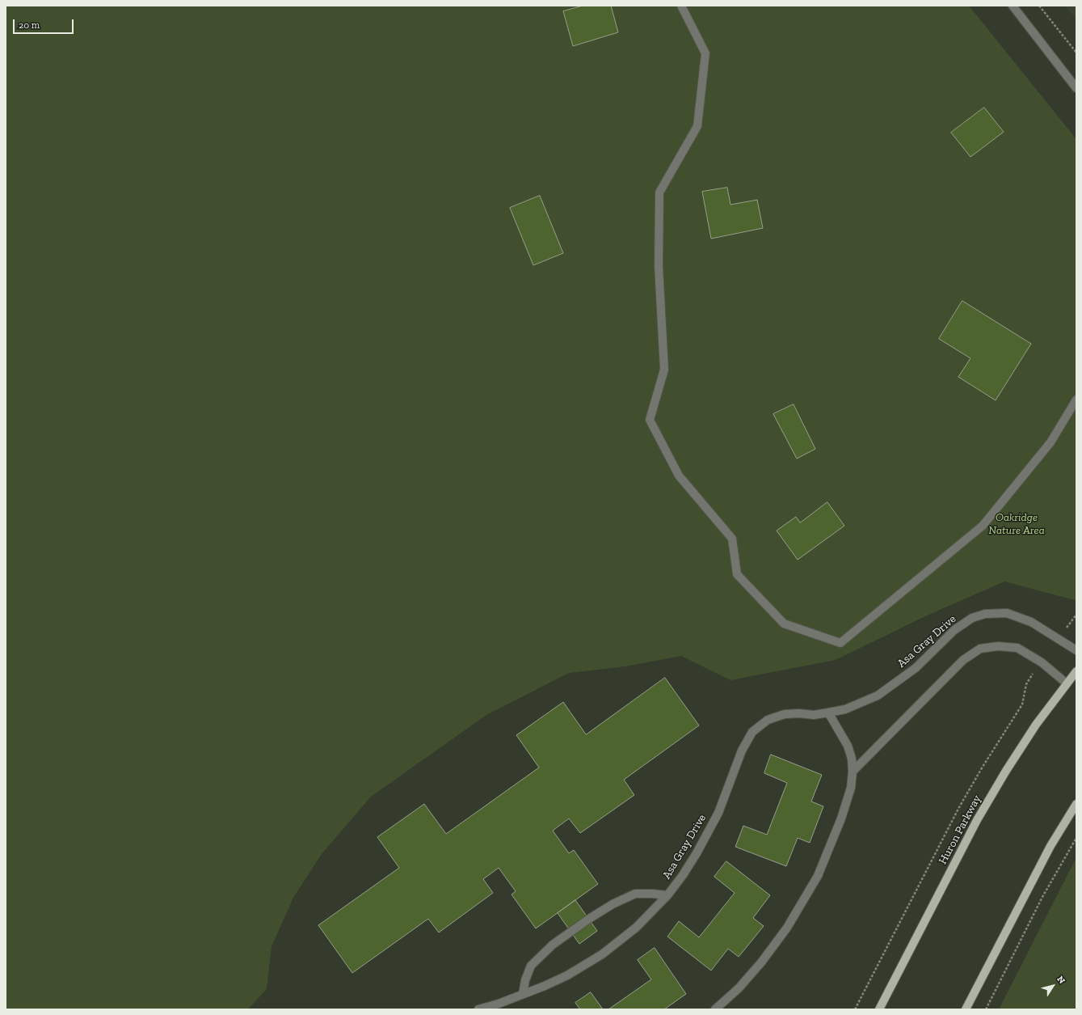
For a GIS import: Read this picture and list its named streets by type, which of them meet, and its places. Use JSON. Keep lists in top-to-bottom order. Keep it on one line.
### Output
{"streets":{"main road":["Huron Parkway"],"street":["Asa Gray Drive"]},"parks":["Oakridge Nature Area"],"scale_bar":"20 m","north":"top right"}
